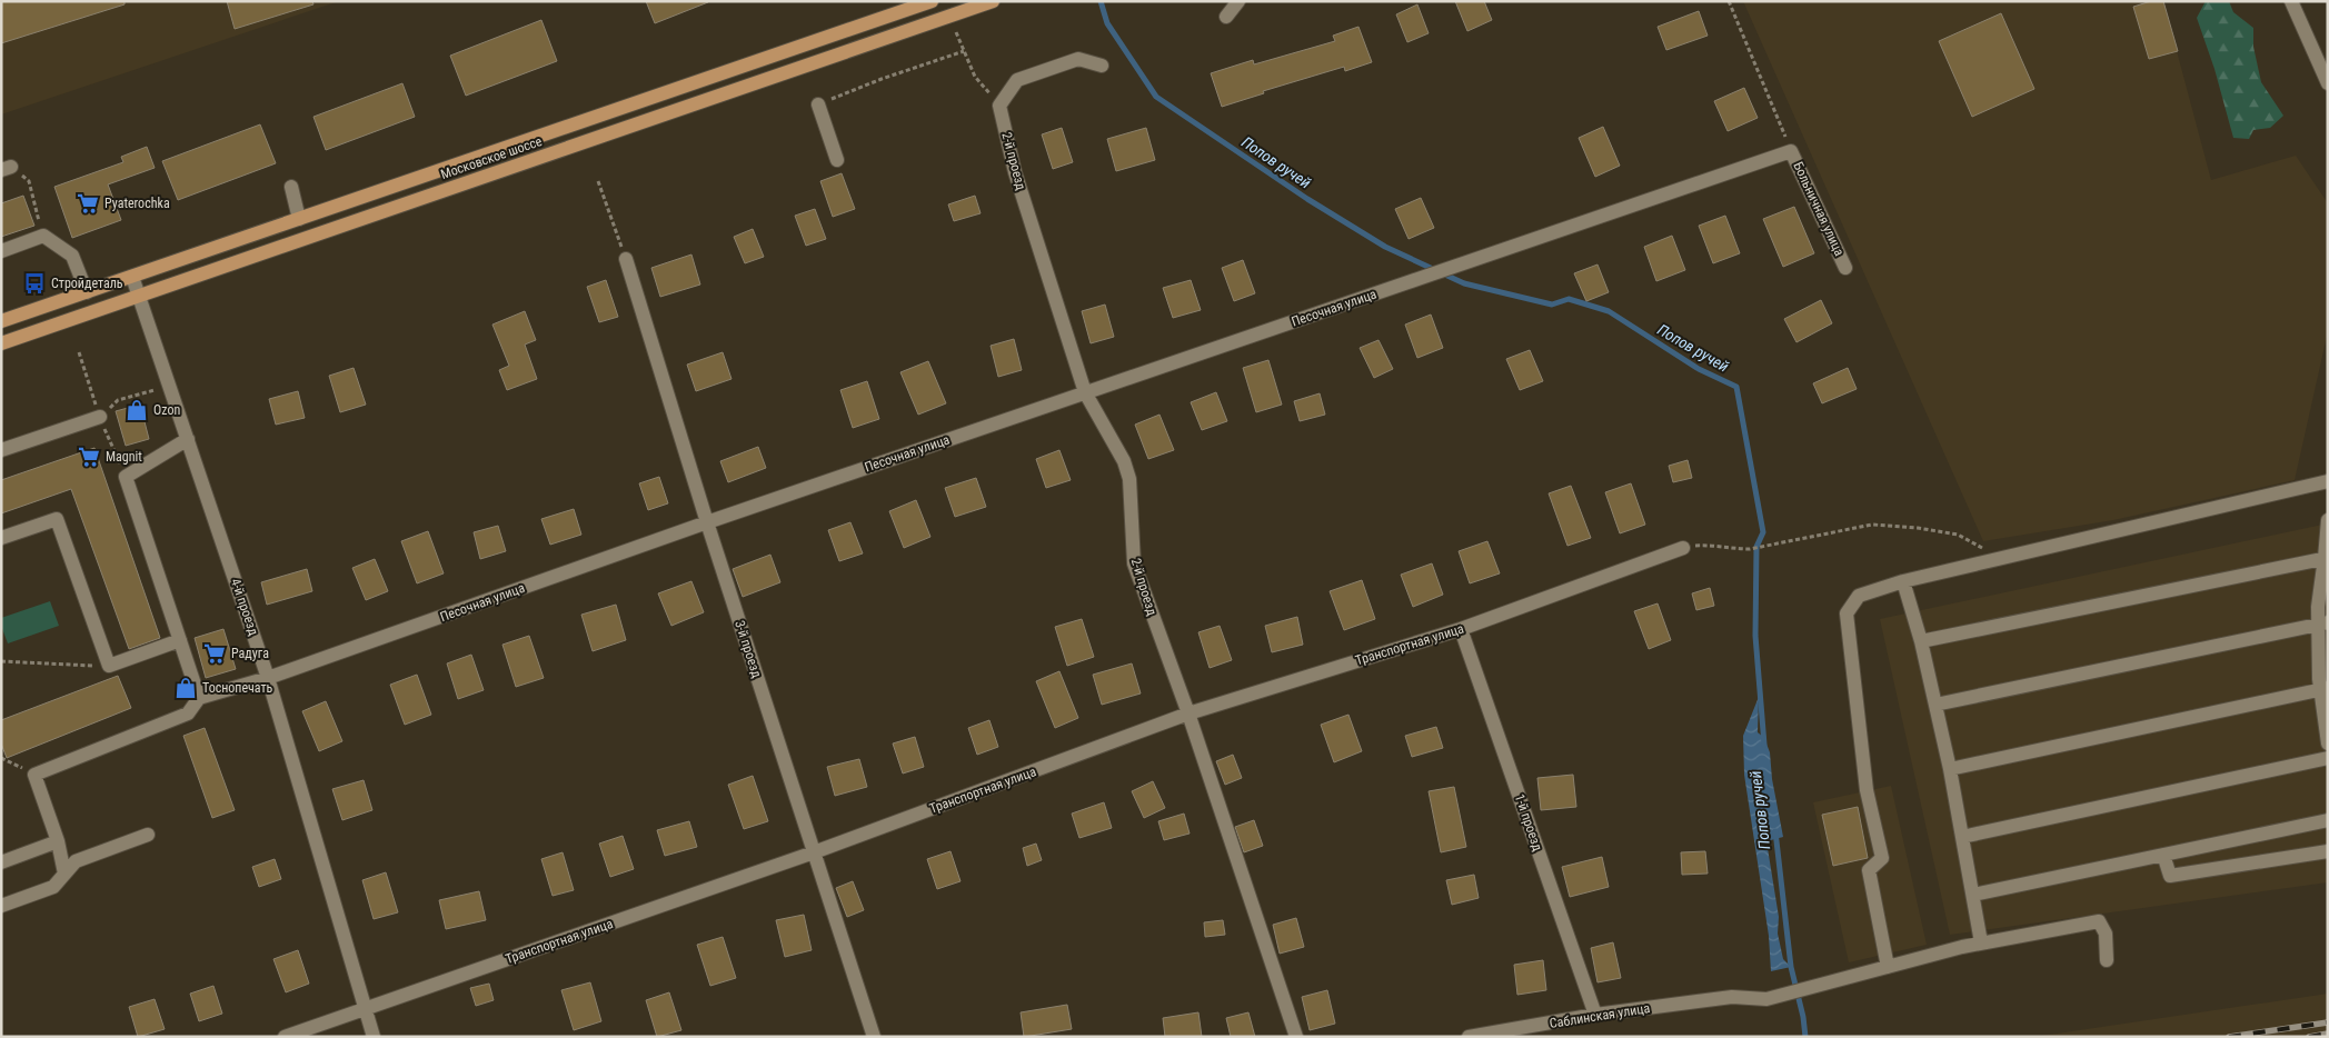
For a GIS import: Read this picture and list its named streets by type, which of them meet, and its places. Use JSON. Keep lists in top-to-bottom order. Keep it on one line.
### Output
{"streets":{"main road":["Московское шоссе"],"street":["2-й проезд","Больничная улица","Песочная улица","4-й проезд","Транспортная улица","3-й проезд","1-й проезд","Саблинская улица"]},"crossings":[["Московское шоссе","4-й проезд"],["2-й проезд","Песочная улица"],["2-й проезд","Транспортная улица"],["Больничная улица","Песочная улица"],["Песочная улица","4-й проезд"],["Песочная улица","3-й проезд"],["4-й проезд","Транспортная улица"],["Транспортная улица","3-й проезд"],["Транспортная улица","1-й проезд"],["1-й проезд","Саблинская улица"]],"water":["Попов ручей"],"places":{"supermarket":["Pyaterochka","Magnit","Радуга"],"bus stop":["Стройдеталь"],"shop":["Ozon","Тоснопечать"]}}
